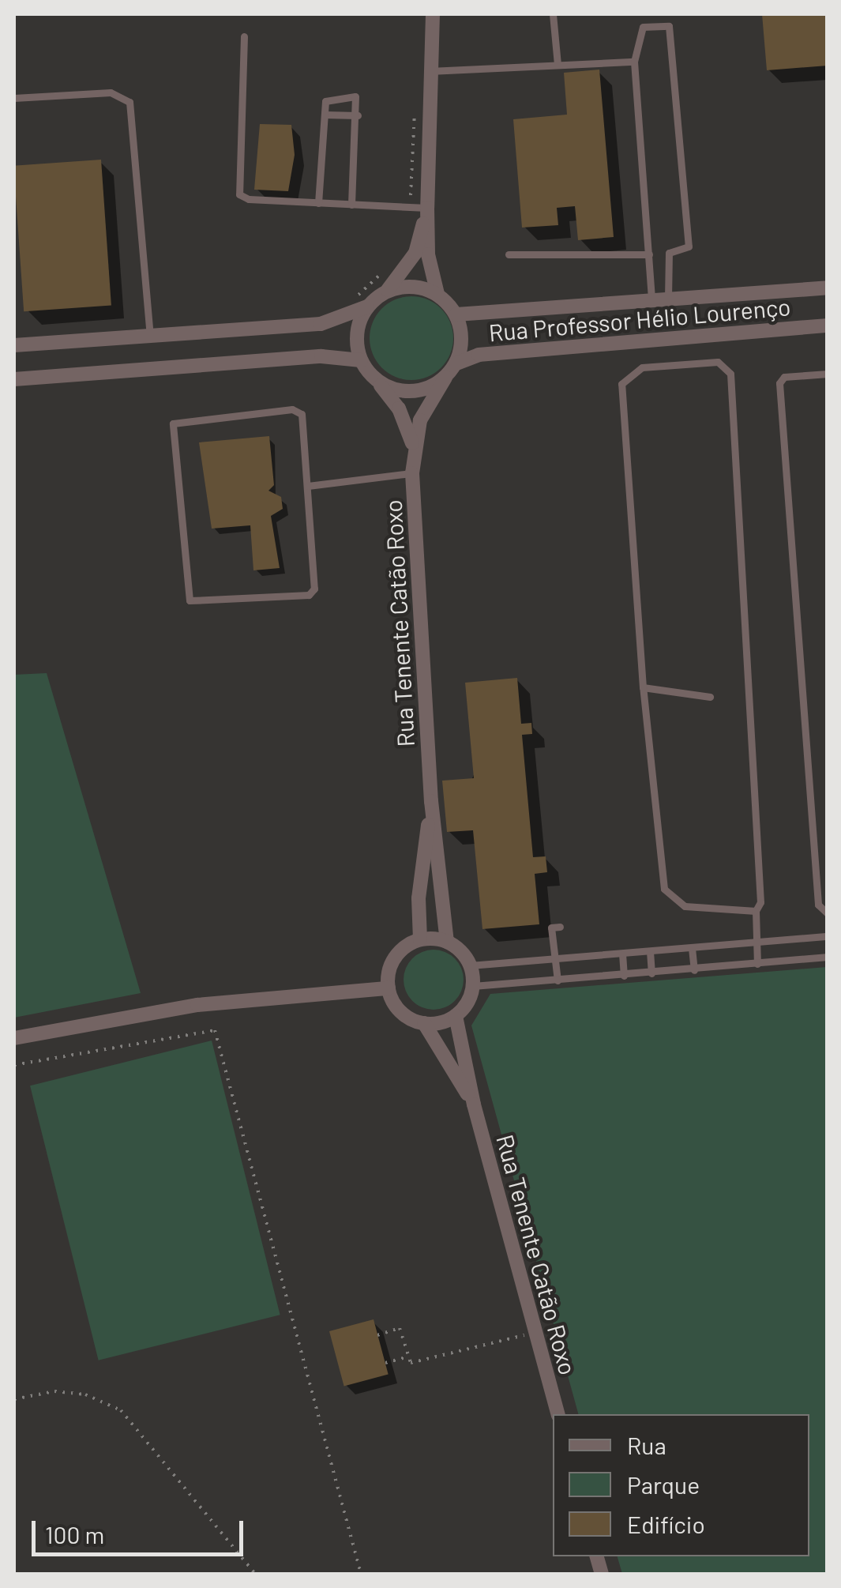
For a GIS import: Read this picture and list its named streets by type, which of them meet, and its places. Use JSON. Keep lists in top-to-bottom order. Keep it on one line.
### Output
{"streets":{"street":["Rua Professor Hélio Lourenço","Rua Tenente Catão Roxo"]},"crossings":[["Rua Professor Hélio Lourenço","Rua Tenente Catão Roxo"]],"legend":["Rua","Parque","Edifício"],"scale_bar":"100 m"}
